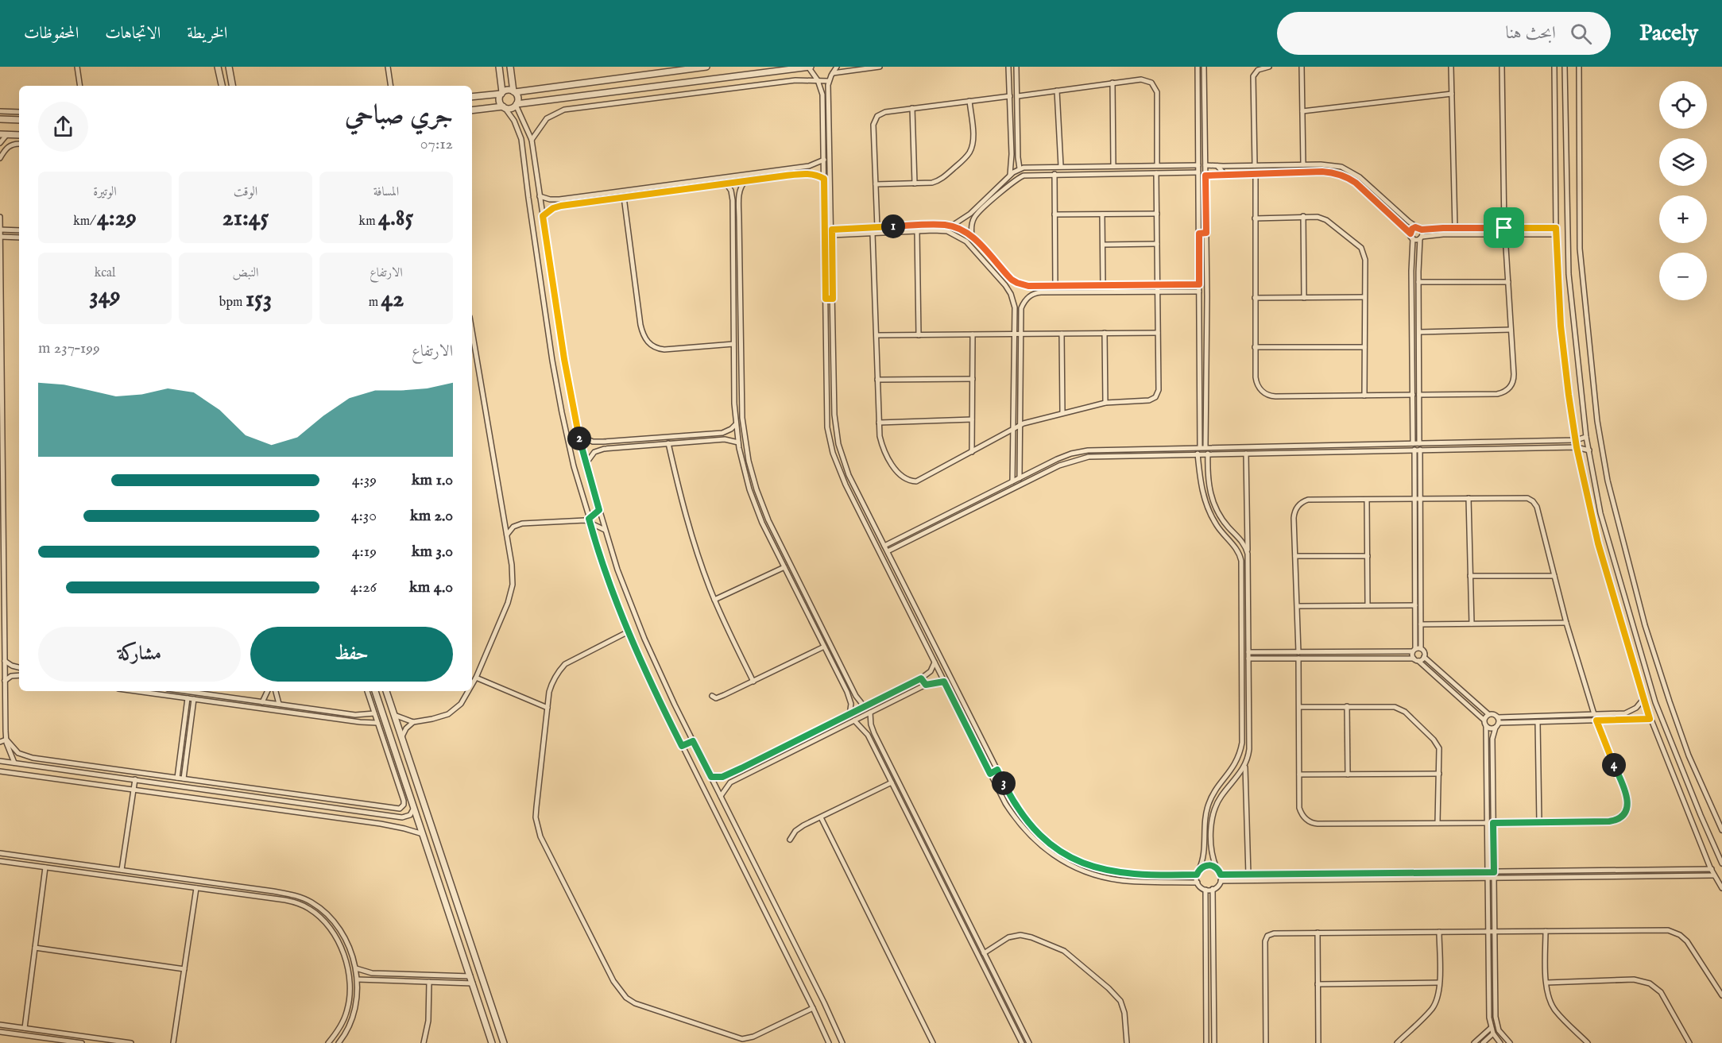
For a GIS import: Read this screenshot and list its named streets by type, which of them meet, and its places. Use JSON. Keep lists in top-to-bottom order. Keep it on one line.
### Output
{"page":{"header":"Pacely","search":"ابحث هنا","nav":["الخريطة","الاتجاهات","المحفوظات"],"map_buttons":["+","−"],"heading":["جري صباحي","07:12"],"stats":[["المسافة","4.85 km"],["الوقت","21:45"],["الوتيرة","4:29 /km"],["الارتفاع","42 m"],["النبض","153 bpm"],["kcal","349"]],"pins":["1","2","4","3"],"chart":["الارتفاع","199–237 m"],"list":[{"name":"1.0 km","note":"4:39"},{"name":"2.0 km","note":"4:30"},{"name":"3.0 km","note":"4:19"},{"name":"4.0 km","note":"4:26"}],"buttons":["حفظ","مشاركة"]}}
